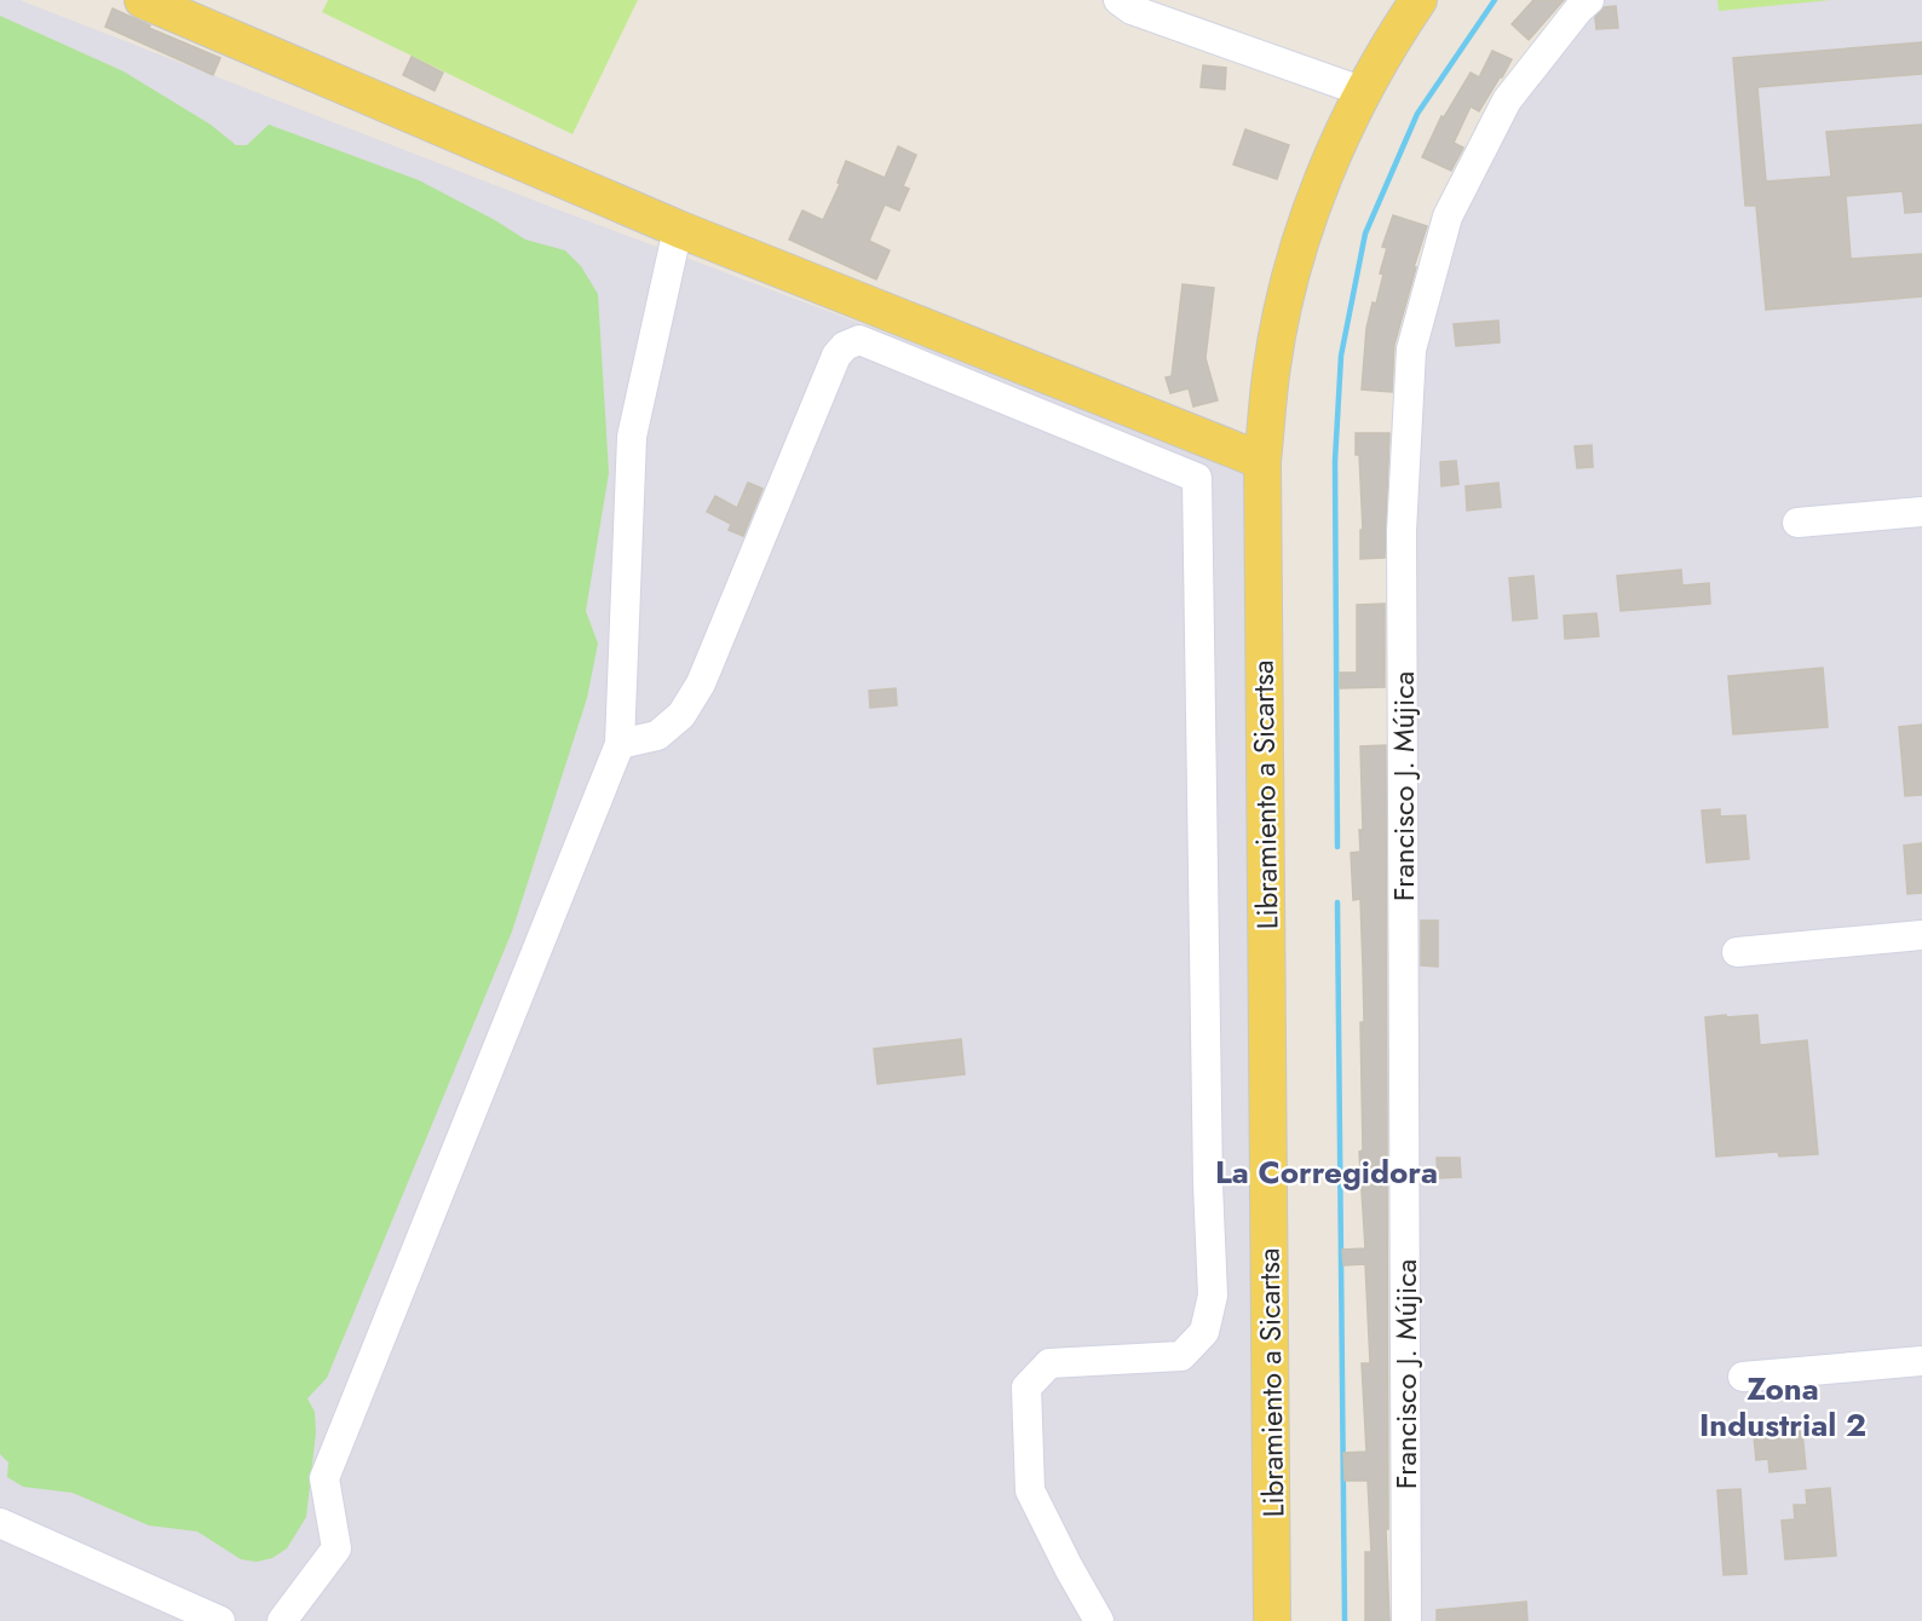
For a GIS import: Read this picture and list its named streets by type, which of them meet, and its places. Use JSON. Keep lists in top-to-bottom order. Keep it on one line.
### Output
{"streets":{"main road":["Libramiento a Sicartsa"],"street":["Francisco J. Mújica"]},"districts":["La Corregidora","Zona Industrial 2"]}
